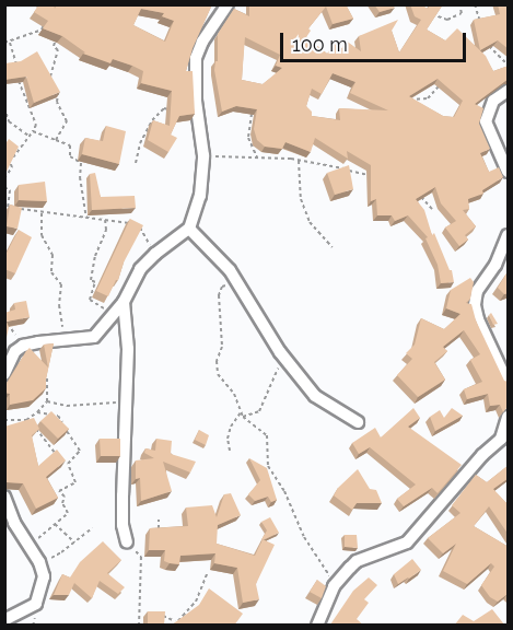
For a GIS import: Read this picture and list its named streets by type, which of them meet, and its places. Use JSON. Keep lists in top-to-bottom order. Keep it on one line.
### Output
{"scale_bar":"100 m"}
